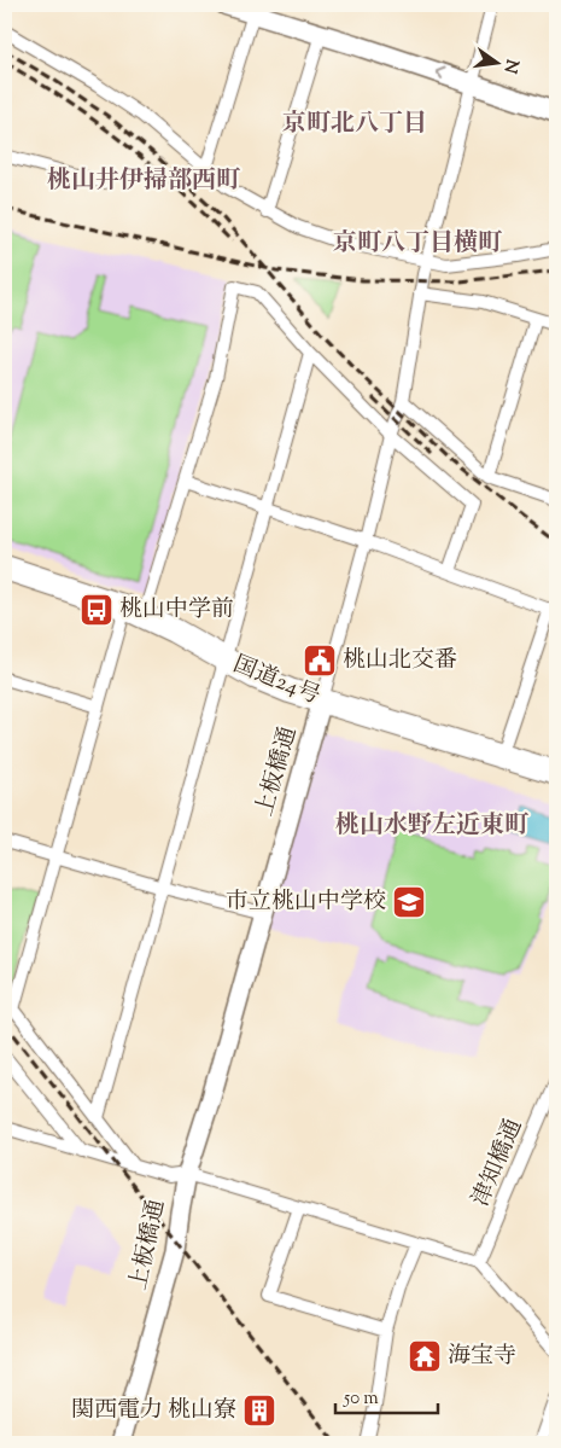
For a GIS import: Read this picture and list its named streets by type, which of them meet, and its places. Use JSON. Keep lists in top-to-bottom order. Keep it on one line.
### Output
{"streets":{"highway":["国道24号"],"street":["上板橋通","津知橋通"]},"crossings":[["国道24号","上板橋通"]],"districts":["京町北八丁目","桃山井伊掃部西町","京町八丁目横町","桃山水野左近東町"],"places":{"bus stop":["桃山中学前"],"public building":["桃山北交番"],"school or university":["市立桃山中学校"],"temple":["海宝寺"],"building":["関西電力 桃山寮"]},"scale_bar":"50 m","north":"right"}
